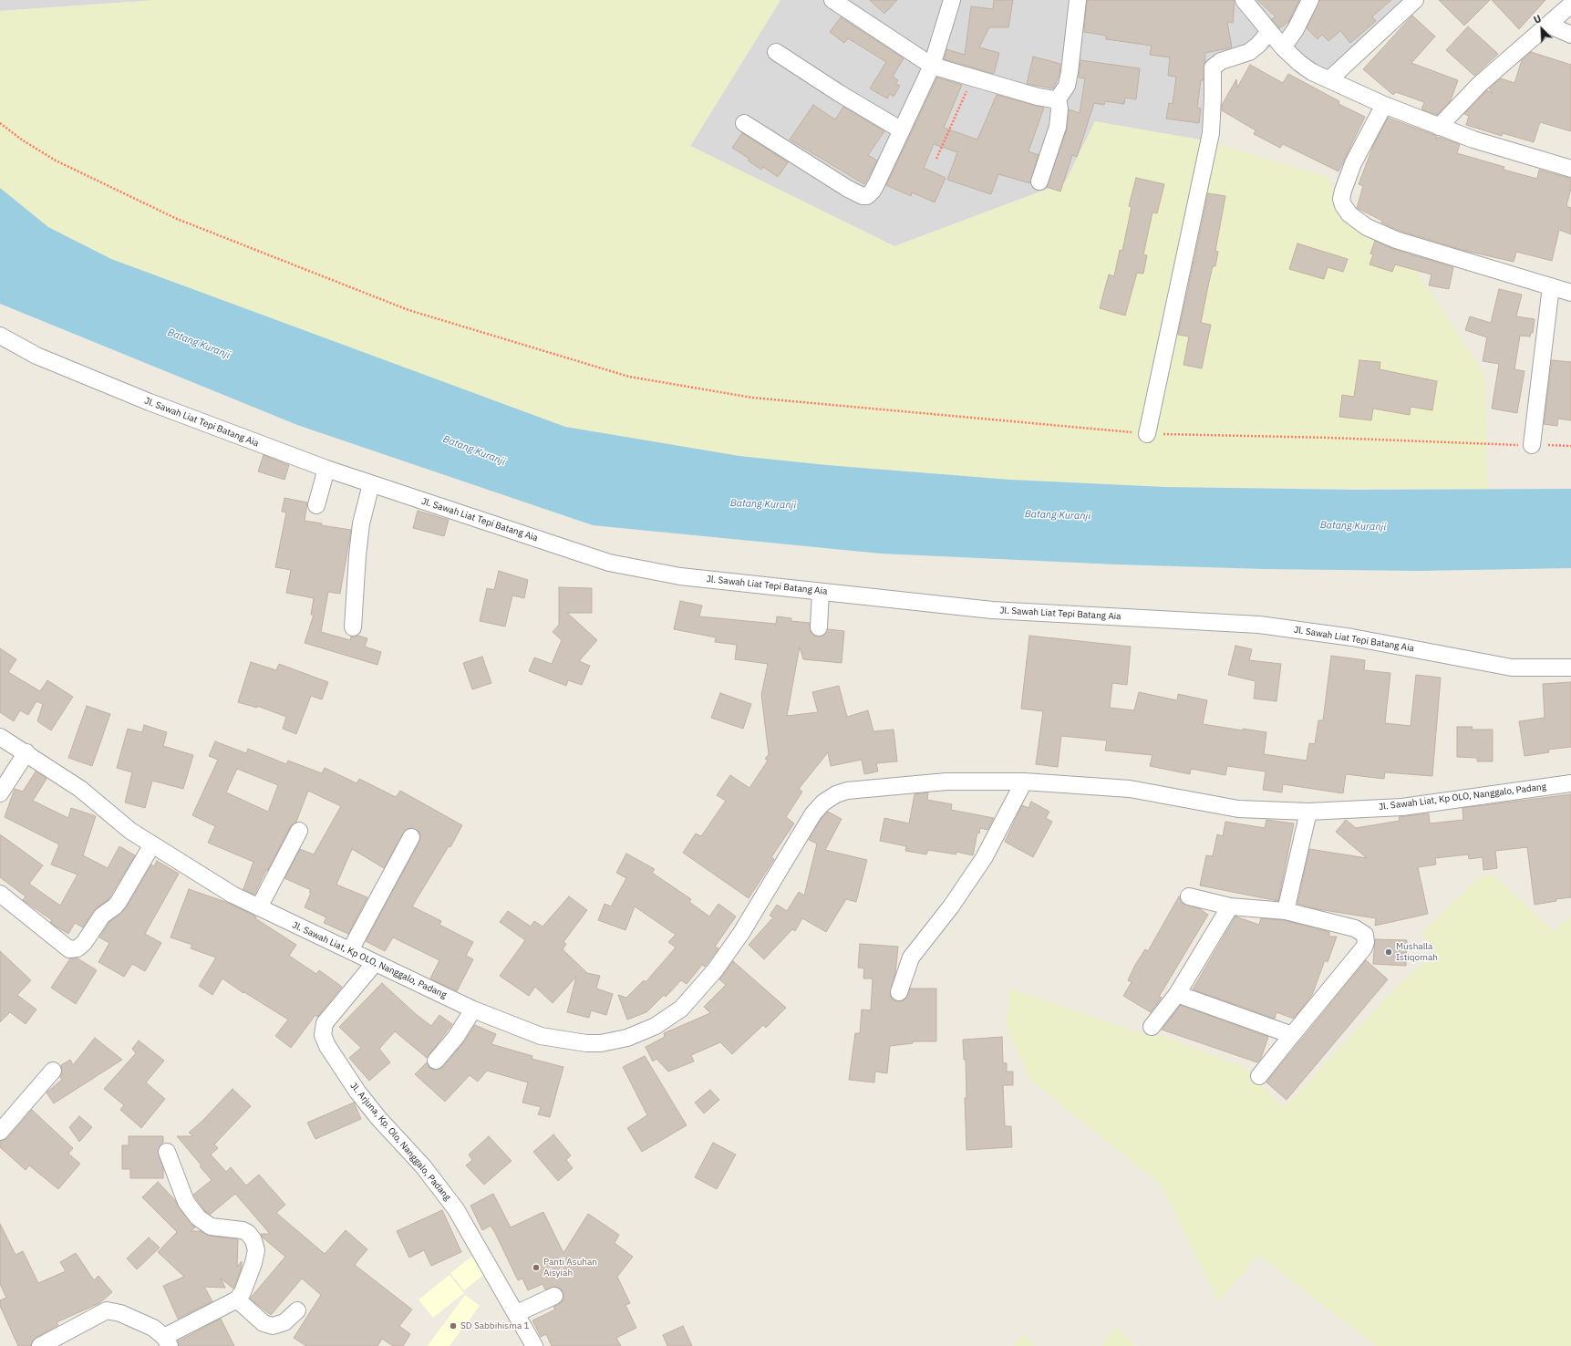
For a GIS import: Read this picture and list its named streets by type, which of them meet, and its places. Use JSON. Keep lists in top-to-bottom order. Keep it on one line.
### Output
{"streets":{"street":["Jl. Sawah Liat Tepi Batang Aia","Jl. Sawah Liat, Kp OLO, Nanggalo, Padang","Jl. Arjuna, Kp. Olo, Nanggalo, Padang"]},"crossings":[["Jl. Sawah Liat, Kp OLO, Nanggalo, Padang","Jl. Arjuna, Kp. Olo, Nanggalo, Padang"]],"water":["Batang Kuranji"],"places":["Mushalla Istiqomah","Panti Asuhan Aisyiah","SD Sabbihisma 1"],"north":"top left"}
